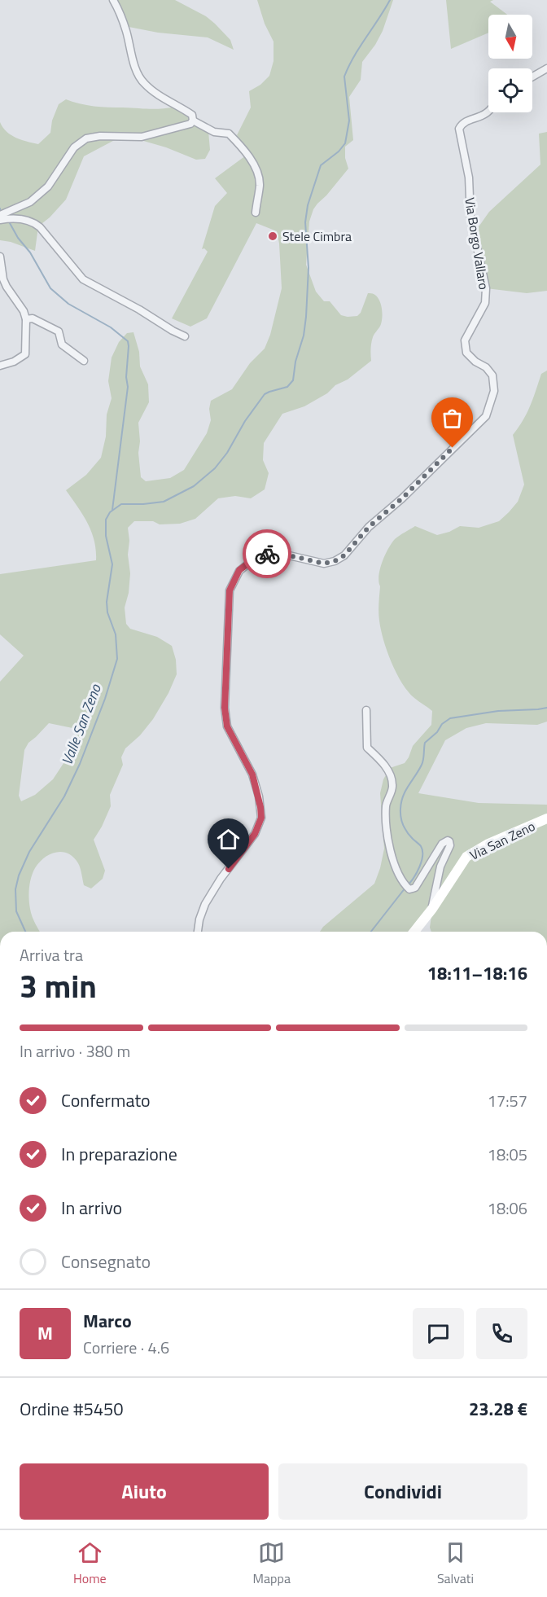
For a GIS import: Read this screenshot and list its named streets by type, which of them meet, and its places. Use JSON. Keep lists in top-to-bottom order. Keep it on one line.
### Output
{"streets":{"street":["Via Borgo Vallaro","Via San Zeno"]},"water":["Valle San Zeno"],"places":["Stele Cimbra"],"north":"bottom","page":{"heading":["3 min","Arriva tra","18:11–18:16"],"panel":["Marco","Corriere · 4.6","Ordine #5450","23.28 €"],"bar":"In arrivo · 380 m","list":[["Confermato","17:57"],["In preparazione","18:05"],["In arrivo","18:06"],"Consegnato"],"round":"M","buttons":["Aiuto","Condividi"],"tabs":["Home","Mappa","Salvati"]}}
